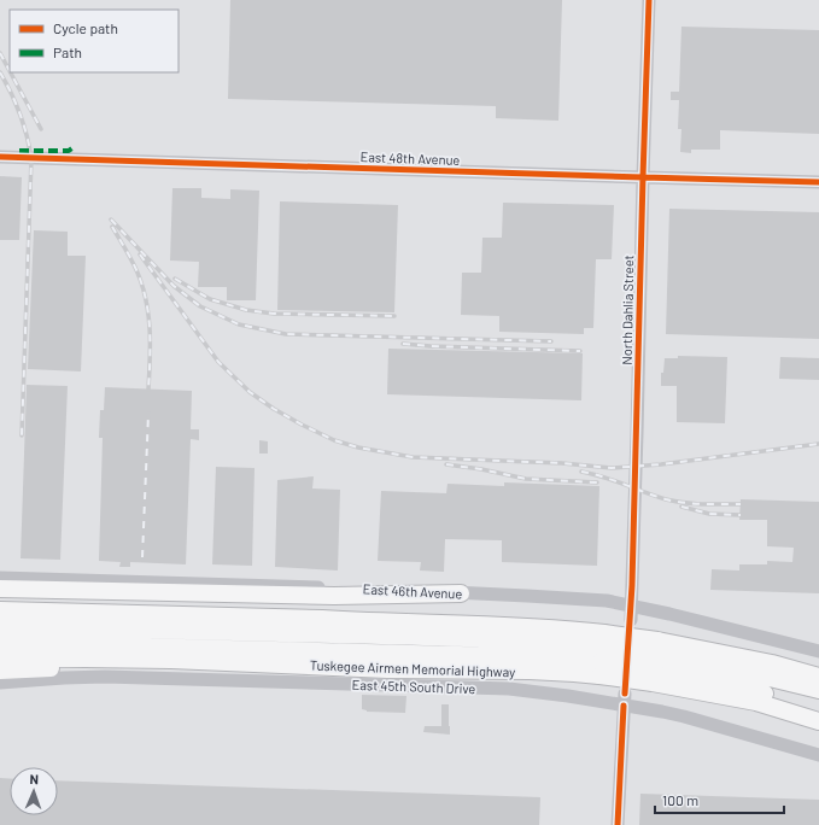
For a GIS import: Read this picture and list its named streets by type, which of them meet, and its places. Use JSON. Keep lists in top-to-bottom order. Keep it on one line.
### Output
{"streets":{"highway":["Tuskegee Airmen Memorial Highway"],"main road":["East 48th Avenue","North Dahlia Street","East 46th Avenue","East 45th South Drive"]},"crossings":[["East 48th Avenue","North Dahlia Street"],["North Dahlia Street","East 46th Avenue"]],"legend":["Cycle path","Path"],"scale_bar":"100 m","north":"top"}
